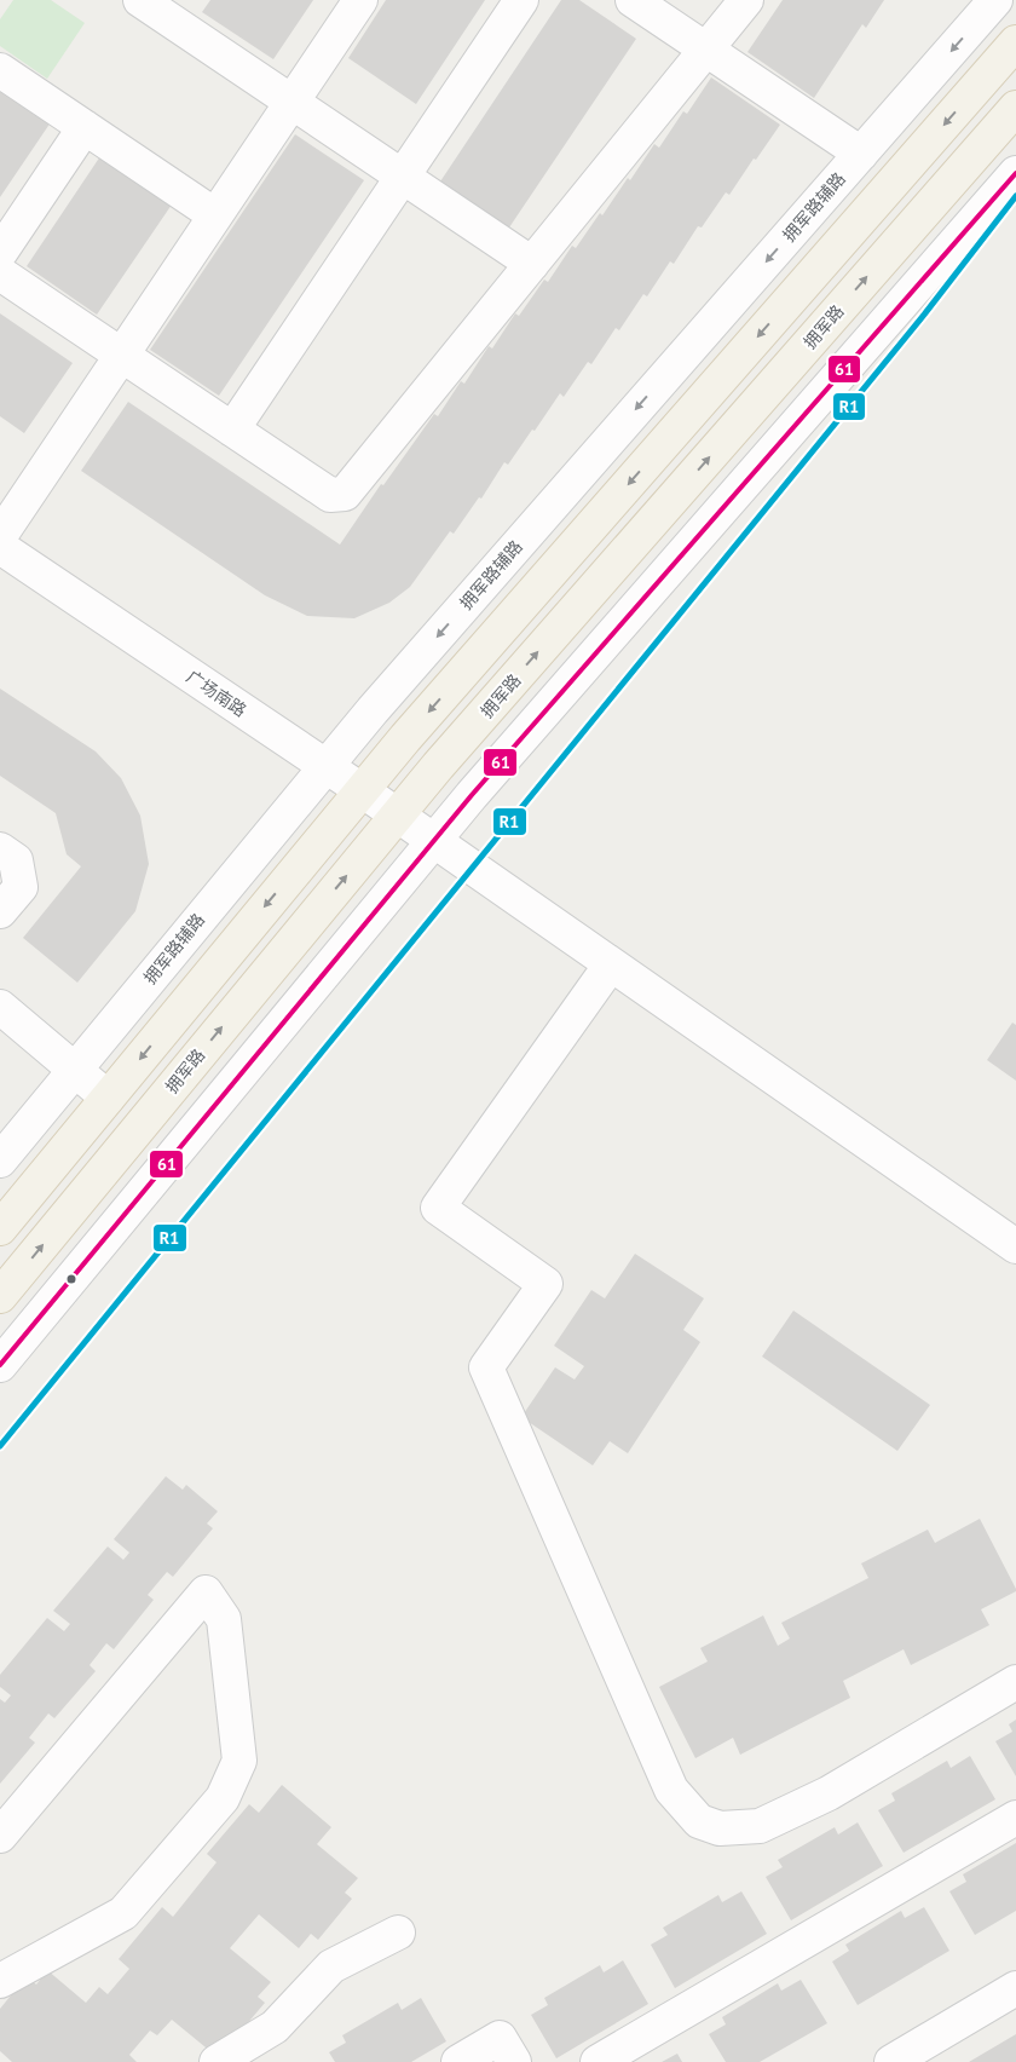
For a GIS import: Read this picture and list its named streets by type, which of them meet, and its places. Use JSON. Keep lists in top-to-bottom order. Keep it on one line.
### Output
{"streets":{"main road":["拥军路"],"street":["拥军路辅路","广场南路"]},"crossings":[["拥军路辅路","广场南路"],["拥军路","广场南路"]],"lines":["transit line 61","transit line R1"]}
